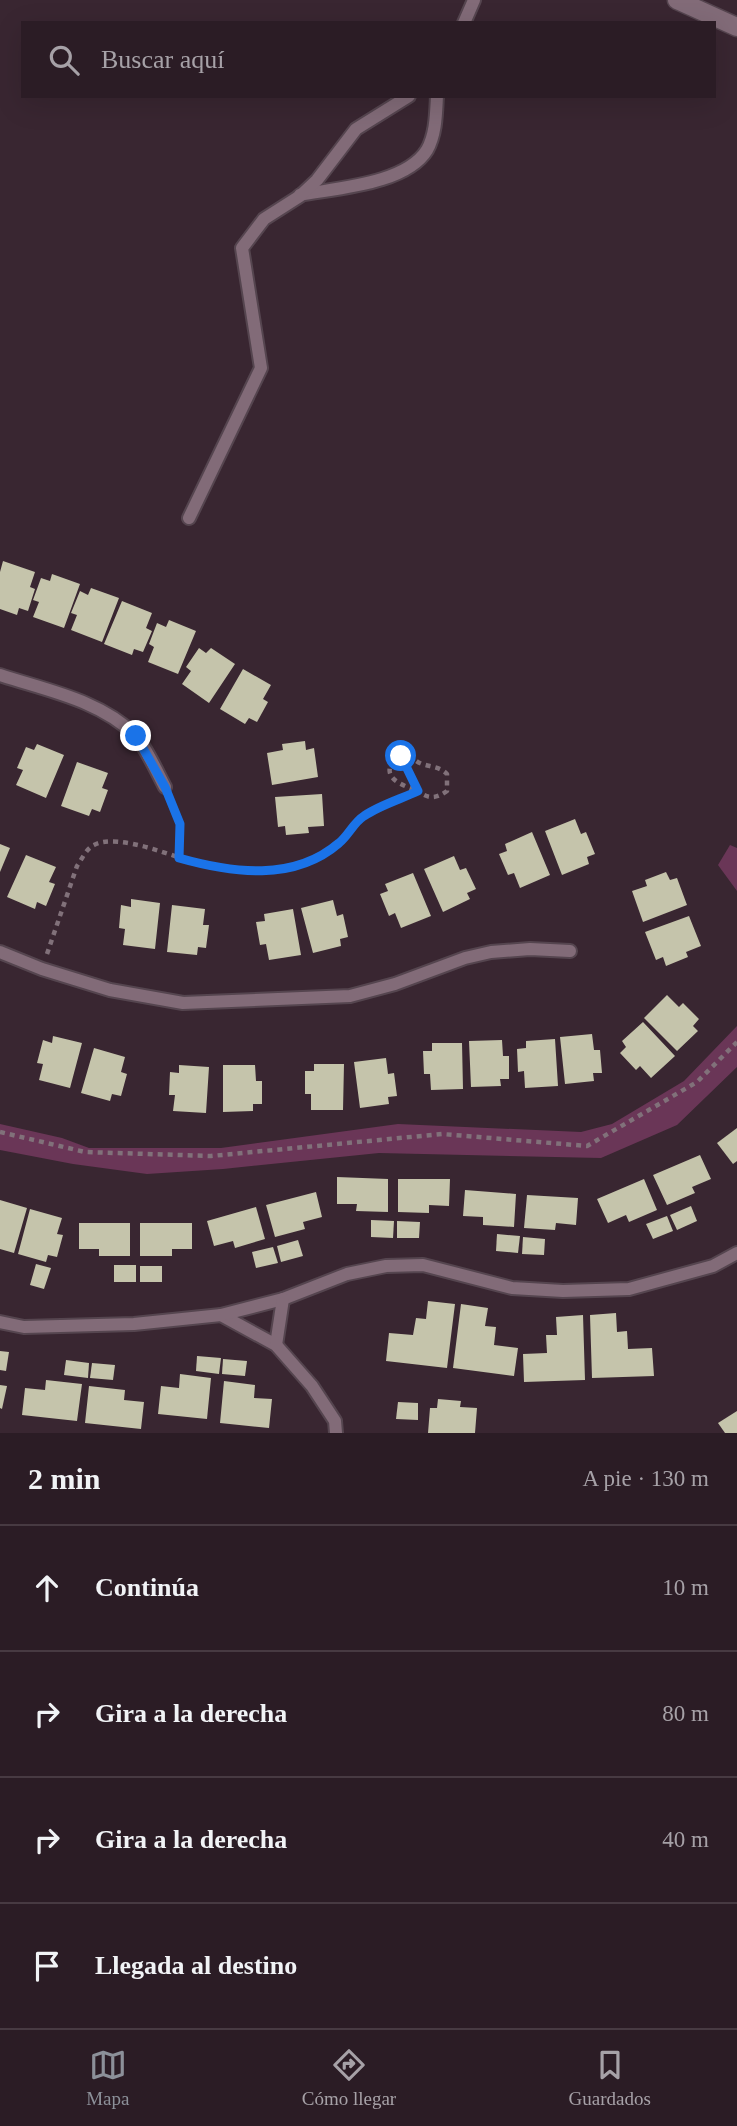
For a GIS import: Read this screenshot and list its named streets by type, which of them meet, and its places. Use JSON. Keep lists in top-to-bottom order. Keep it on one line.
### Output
{"page":{"search":"Buscar aquí","heading":["2 min","A pie · 130 m"],"list":[["Continúa","10 m"],["Gira a la derecha","80 m"],["Gira a la derecha","40 m"],"Llegada al destino"],"nav":["Mapa","Cómo llegar","Guardados"]}}
